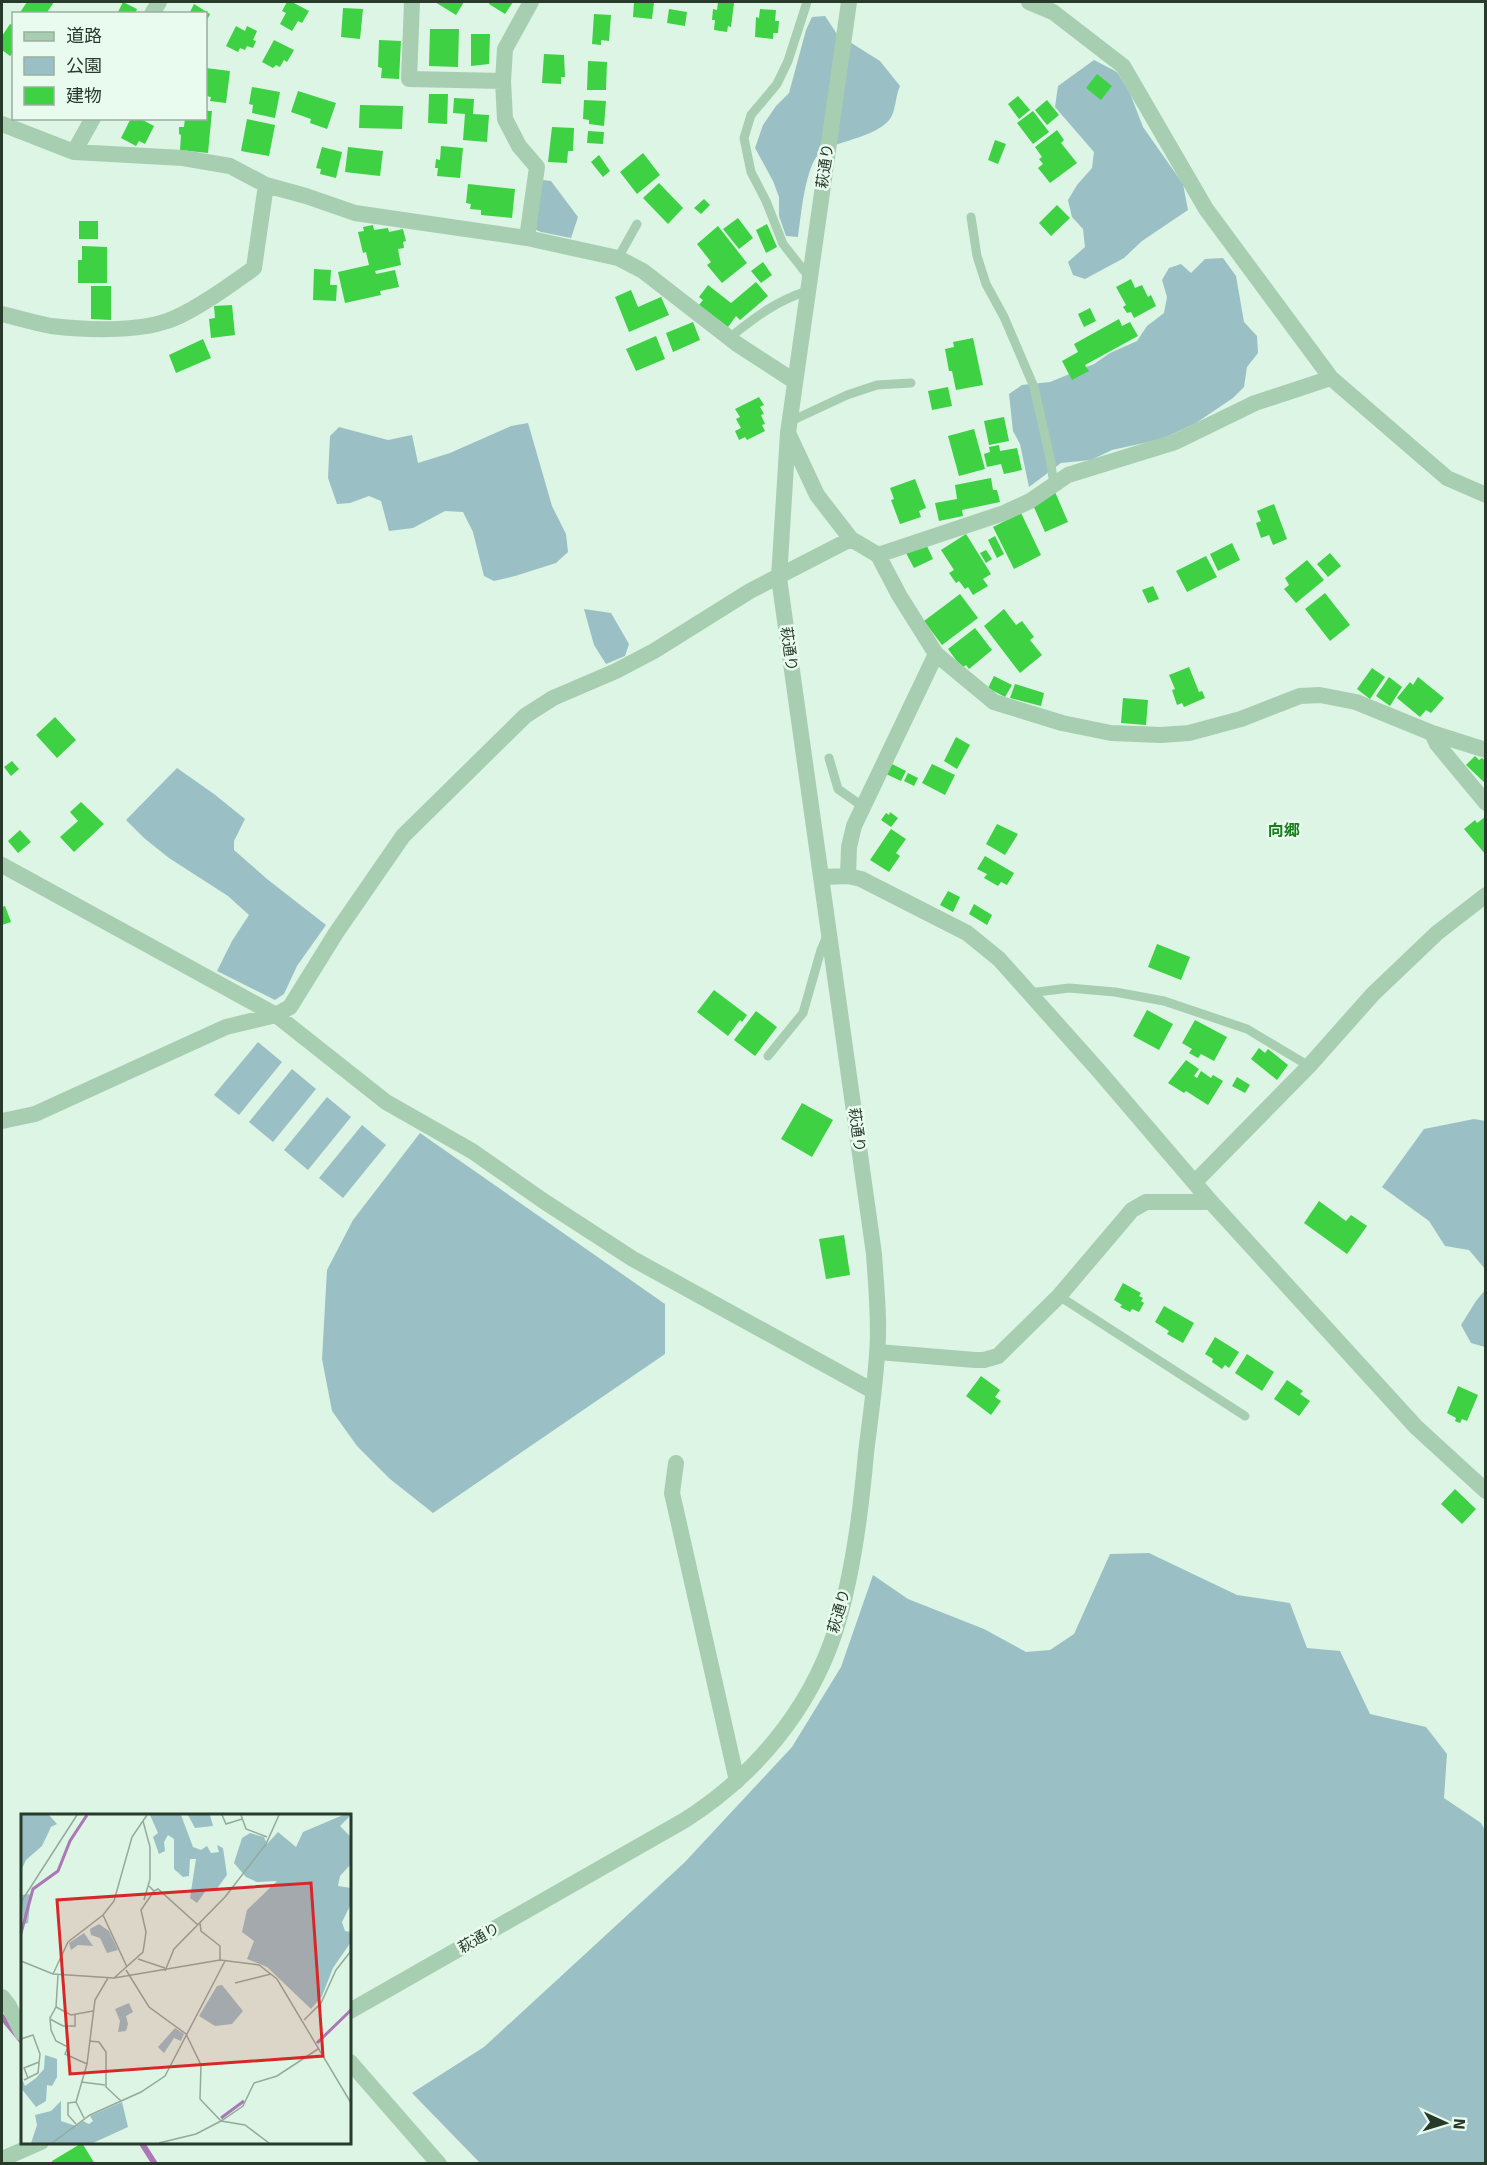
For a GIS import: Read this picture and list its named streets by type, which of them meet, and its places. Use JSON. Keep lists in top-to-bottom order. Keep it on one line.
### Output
{"streets":{"street":["萩通り"]},"districts":["向郷"],"legend":["道路","公園","建物"],"north":"right"}
